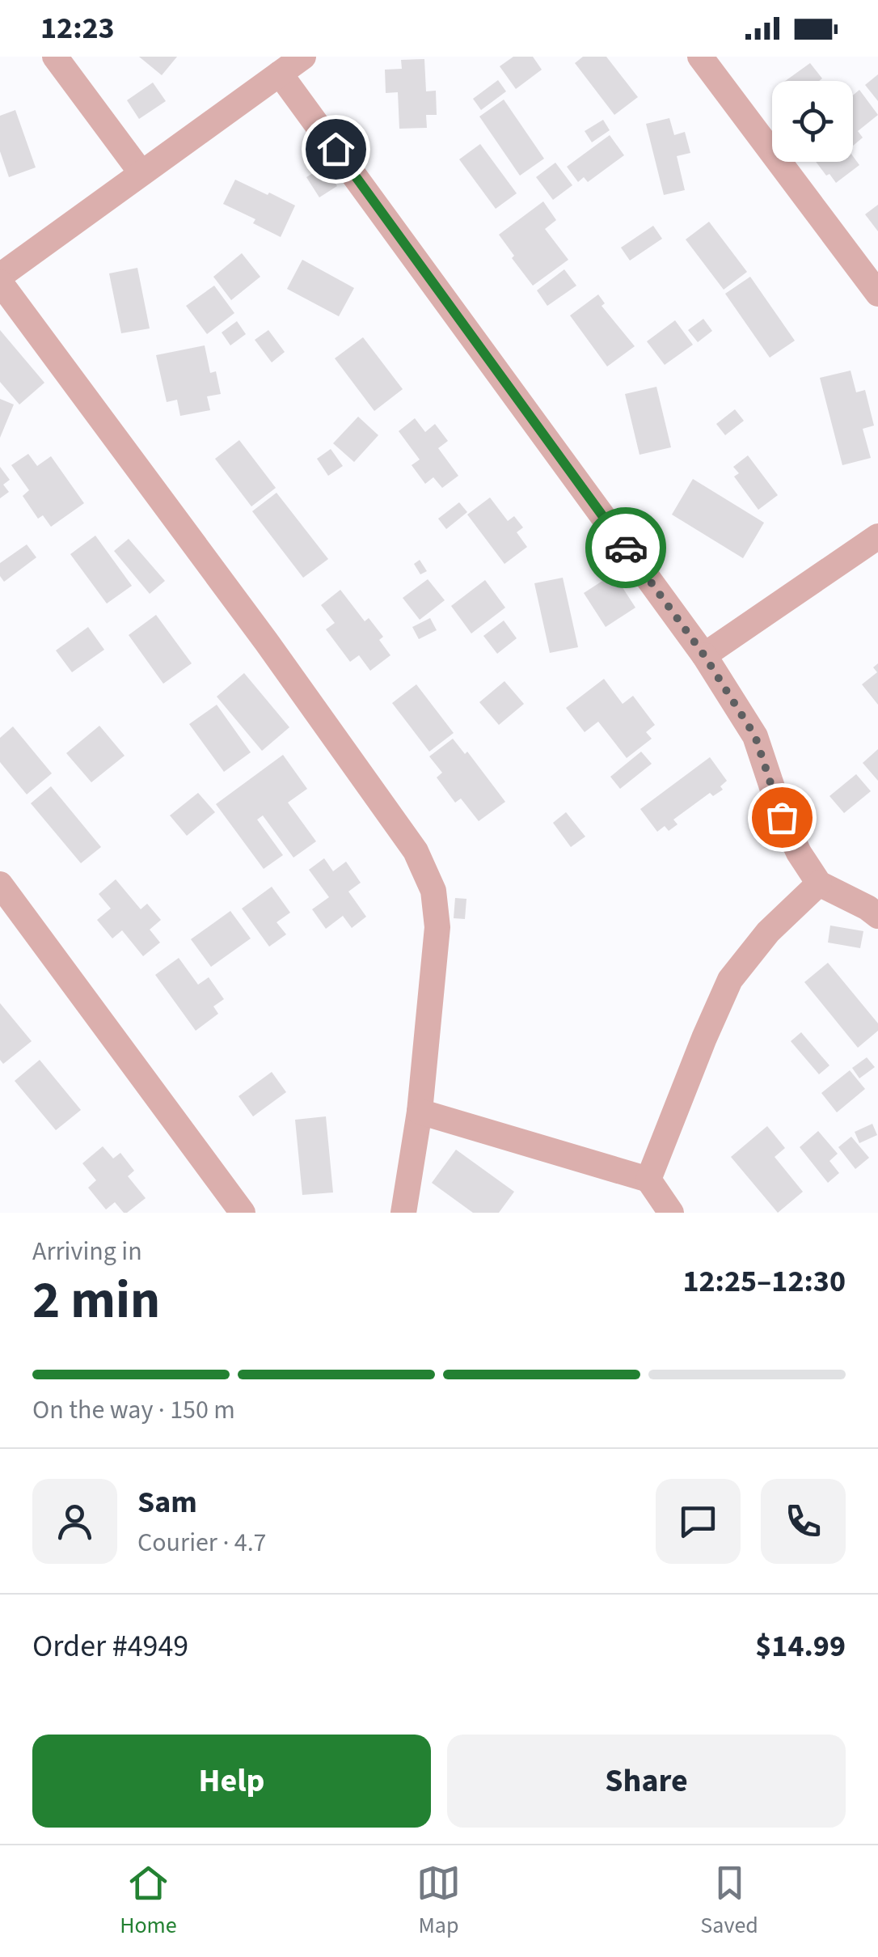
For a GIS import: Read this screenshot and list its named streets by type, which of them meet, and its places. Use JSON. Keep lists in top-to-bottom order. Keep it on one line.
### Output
{"page":{"status":"12:23","heading":["2 min","Arriving in","12:25–12:30"],"panel":["Sam","Courier · 4.7","Order #4949","$14.99"],"bar":"On the way · 150 m","buttons":["Help","Share"],"tabs":["Home","Map","Saved"]}}
